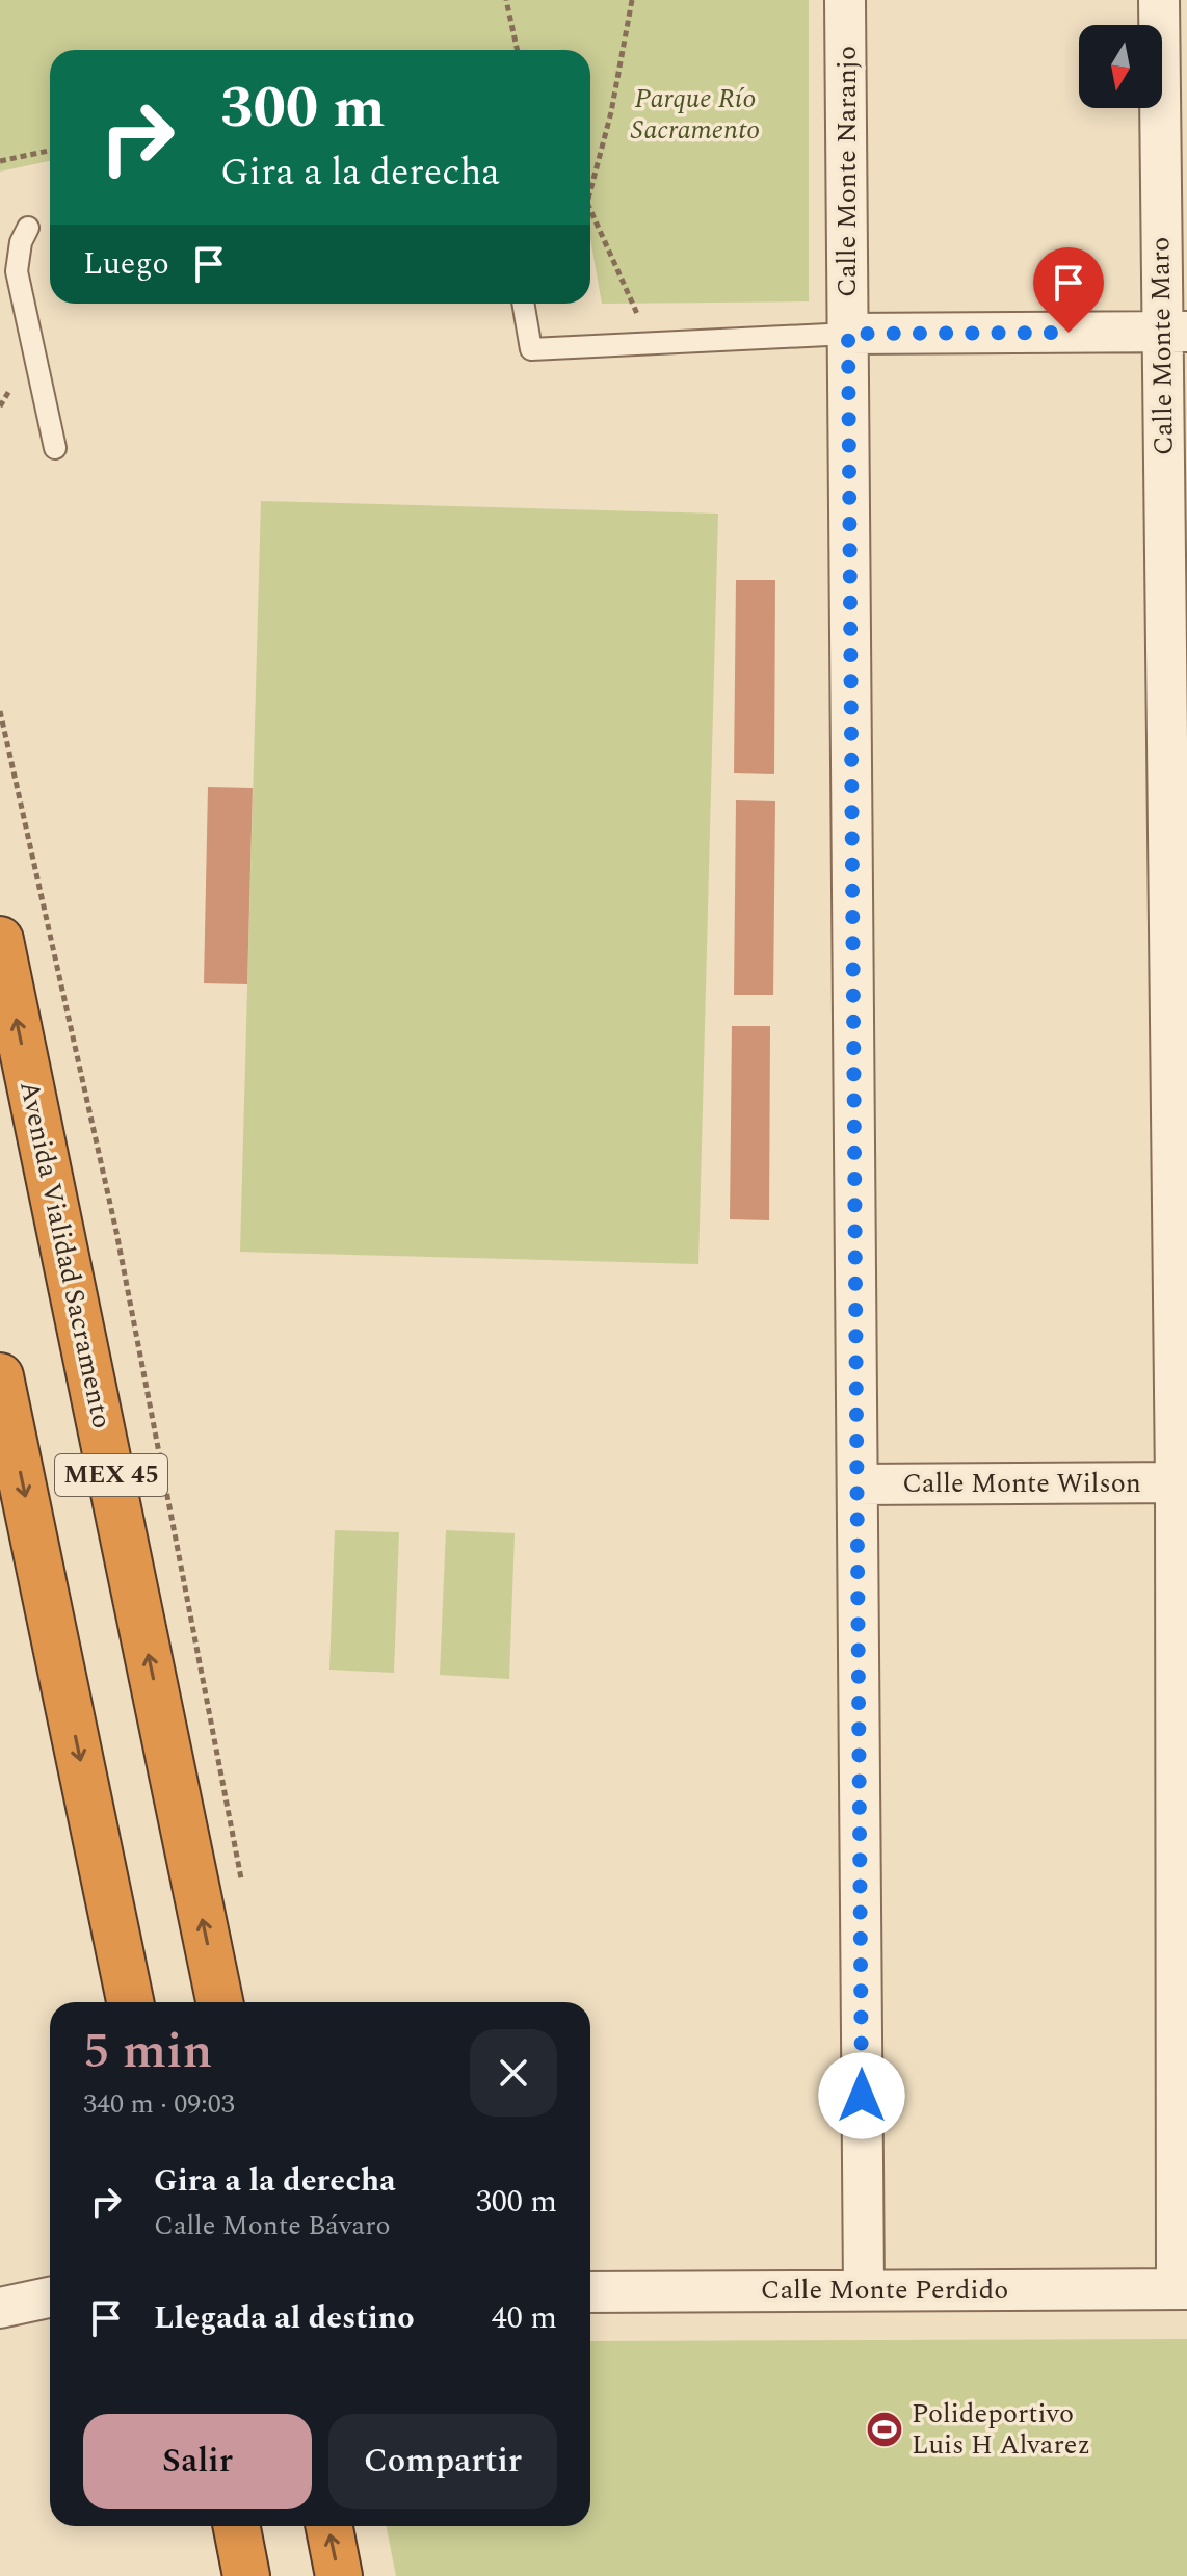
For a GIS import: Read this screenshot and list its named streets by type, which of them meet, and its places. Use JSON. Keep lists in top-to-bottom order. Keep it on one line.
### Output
{"streets":{"highway":["Avenida Vialidad Sacramento","MEX 45"],"street":["Calle Monte Naranjo","Calle Monte Maro","Calle Monte Wilson","Calle Monte Perdido"]},"crossings":[["Calle Monte Naranjo","Calle Monte Wilson"],["Calle Monte Naranjo","Calle Monte Perdido"],["Calle Monte Maro","Calle Monte Wilson"],["Calle Monte Maro","Calle Monte Perdido"]],"parks":["Parque Río Sacramento"],"places":{"sports":["Polideportivo Luis H Alvarez"]},"north":"bottom","page":{"turn":["300 m","Gira a la derecha"],"then":"Luego","heading":["5 min","340 m · 09:03"],"list":[{"name":"Gira a la derecha","note":"Calle Monte Bávaro","value":"300 m"},{"name":"Llegada al destino","value":"40 m"}],"buttons":["Salir","Compartir"]}}
